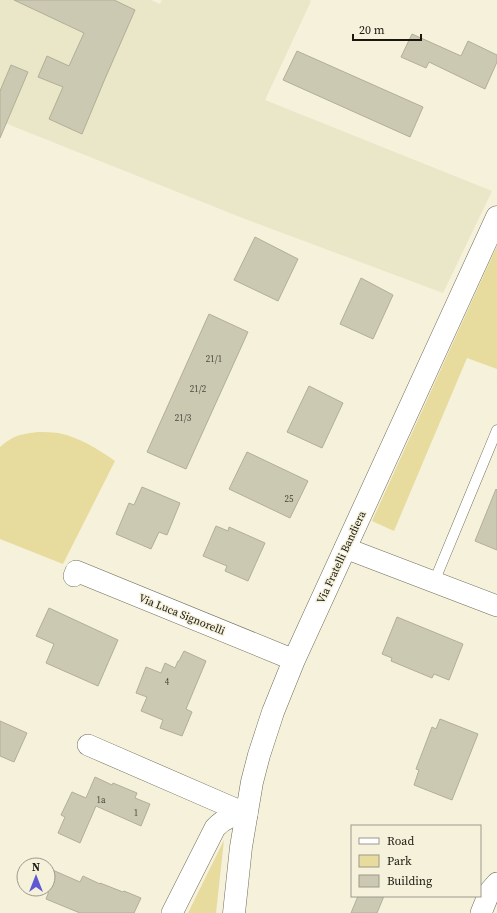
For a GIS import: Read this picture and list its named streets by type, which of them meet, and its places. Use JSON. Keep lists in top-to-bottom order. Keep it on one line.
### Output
{"streets":{"street":["Via Fratelli Bandiera","Via Luca Signorelli"]},"crossings":[["Via Fratelli Bandiera","Via Luca Signorelli"]],"house_numbers":["21/1","21/2","21/3","25","4","1a","1"],"legend":["Road","Park","Building"],"scale_bar":"20 m","north":"top"}
